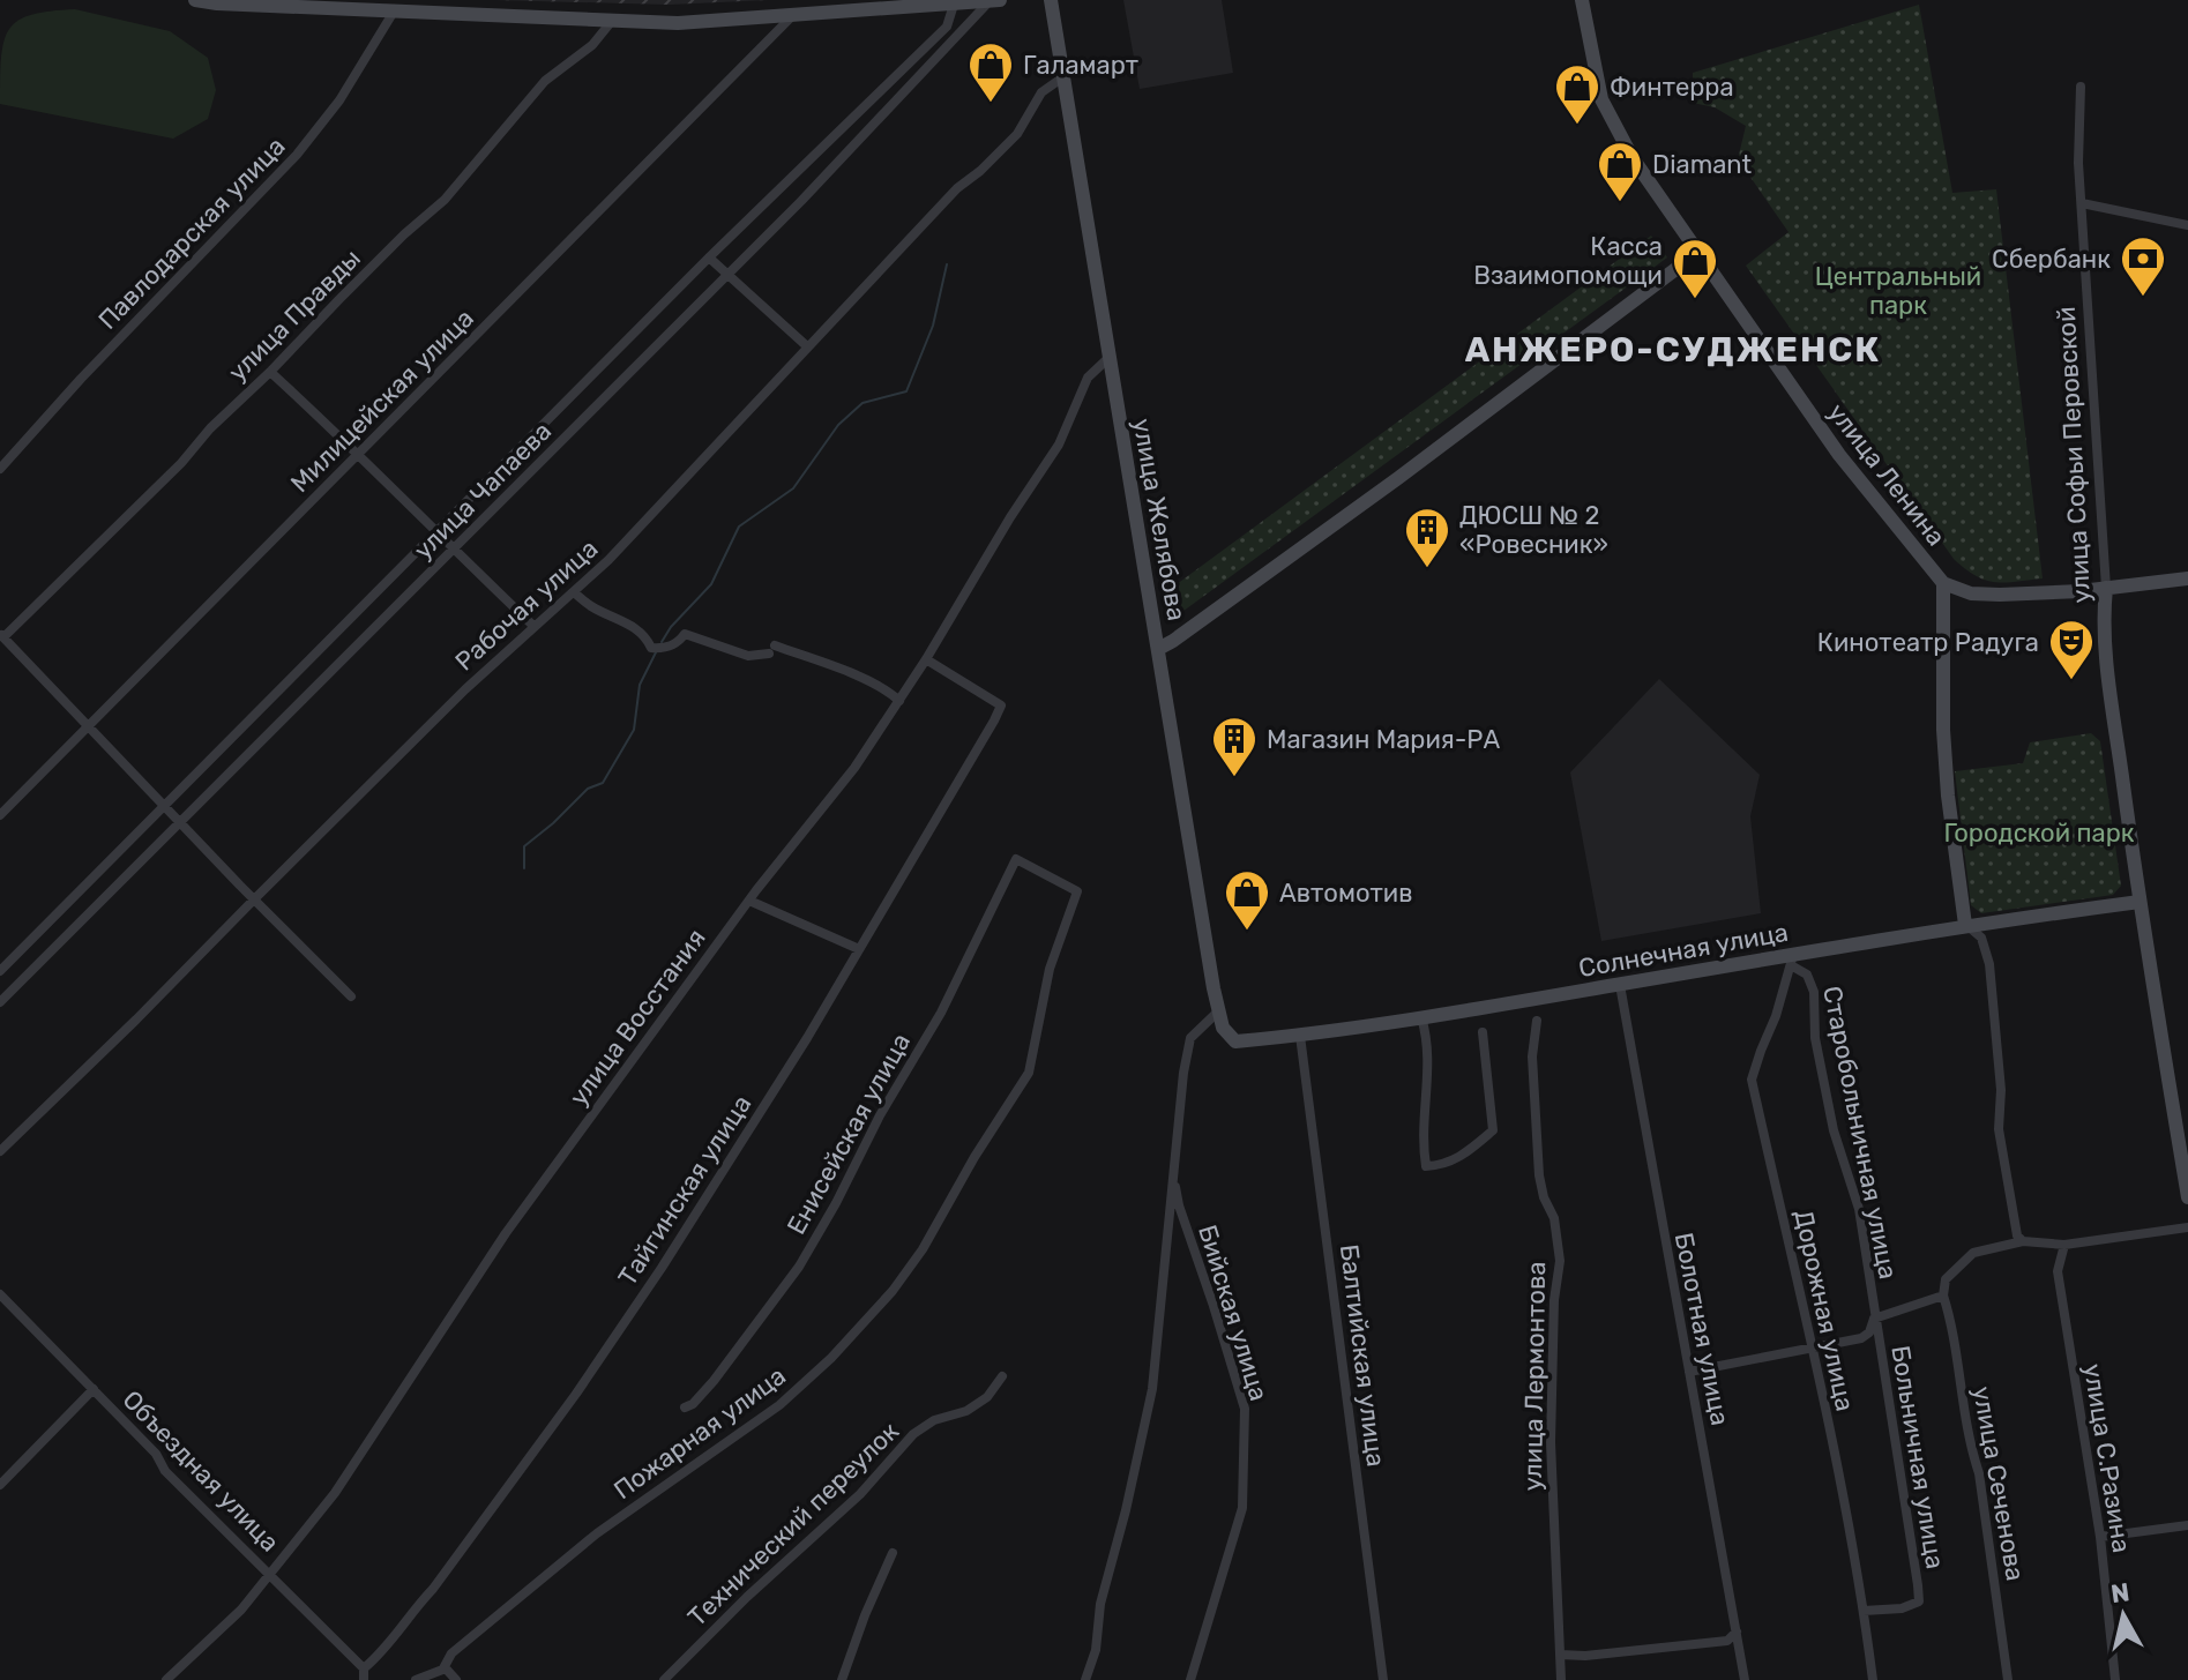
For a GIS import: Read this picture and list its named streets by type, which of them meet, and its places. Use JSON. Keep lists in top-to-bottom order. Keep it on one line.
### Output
{"streets":{"street":["Павлодарская улица","улица Правды","Милицейская улица","улица Софьи Перовской","улица Ленина","улица Чапаева","улица Желябова","Рабочая улица","Солнечная улица","улица Восстания","Старобольничная улица","Енисейская улица","Тайгинская улица","Дорожная улица","Бийская улица","Болотная улица","Балтийская улица","улица Лермонтова","Пожарная улица","Больничная улица","улица С.Разина","Объездная улица","улица Сеченова","Технический переулок"]},"crossings":[["улица Софьи Перовской","Солнечная улица"],["улица Ленина","Солнечная улица"],["улица Желябова","Рабочая улица"],["улица Желябова","Солнечная улица"],["улица Желябова","улица Восстания"],["улица Желябова","Бийская улица"],["Солнечная улица","Старобольничная улица"],["Солнечная улица","Дорожная улица"],["Солнечная улица","Болотная улица"],["Солнечная улица","Балтийская улица"],["улица Восстания","Тайгинская улица"],["улица Восстания","Объездная улица"],["Старобольничная улица","Дорожная улица"],["Старобольничная улица","Больничная улица"],["Енисейская улица","Пожарная улица"],["Тайгинская улица","Объездная улица"],["Дорожная улица","Больничная улица"]],"districts":["АНЖЕРО-СУДЖЕНСК"],"parks":["Центральный парк","Городской парк"],"places":{"shop":["Галамарт","Финтерра","Diamant","Касса Взаимопомощи","Автомотив"],"bank":["Сбербанк"],"building":["ДЮСШ № 2 «Ровесник»","Магазин Мария-РА"],"theatre":["Кинотеатр Радуга"]},"north":"top"}
